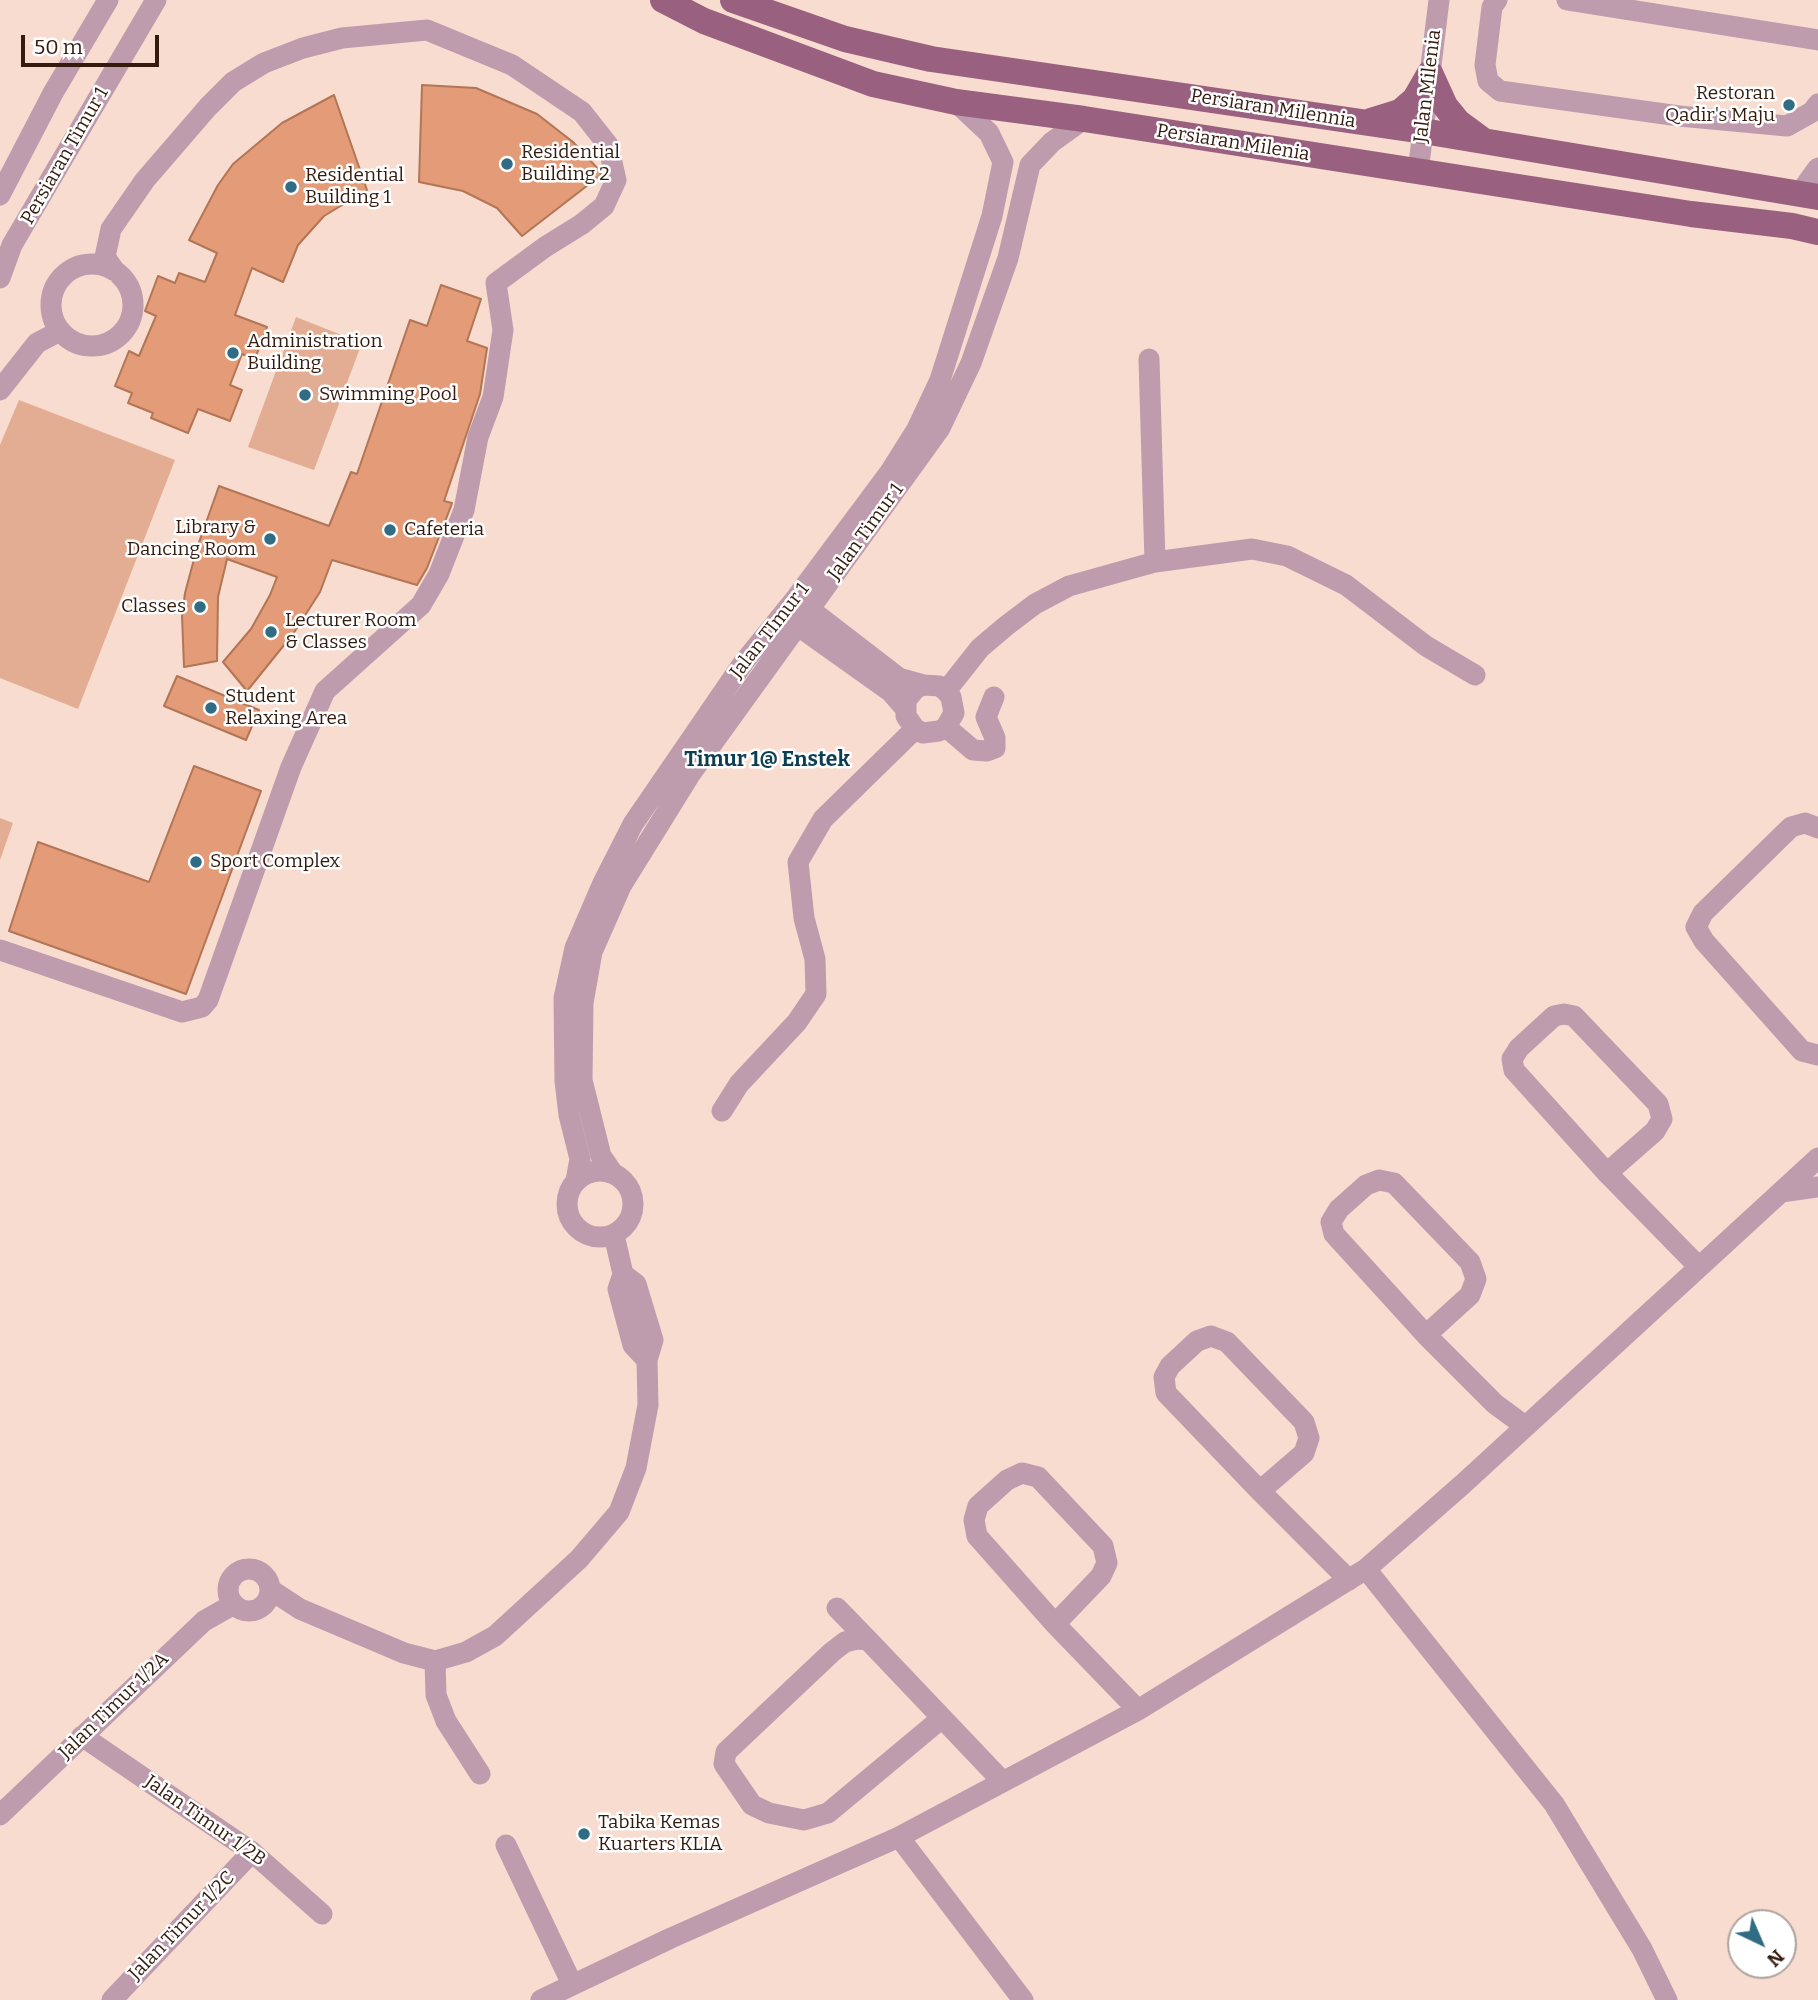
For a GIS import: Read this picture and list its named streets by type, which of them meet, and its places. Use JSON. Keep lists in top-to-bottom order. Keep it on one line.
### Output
{"streets":{"main road":["Persiaran Milennia","Persiaran Milenia"],"street":["Jalan Milenia","Persiaran Timur 1","Jalan Timur 1","Jalan TImur 1","Jalan Timur 1/2A","Jalan Timur 1/2B","Jalan Timur 1/2C"]},"crossings":[["Jalan Milenia","Persiaran Milennia"],["Jalan Milenia","Persiaran Milenia"],["Persiaran Milenia","Jalan Timur 1"],["Persiaran Milenia","Jalan TImur 1"],["Jalan Timur 1","Jalan TImur 1"],["Jalan Timur 1/2A","Jalan Timur 1/2B"],["Jalan Timur 1/2B","Jalan Timur 1/2C"]],"districts":["Timur 1@ Enstek"],"places":["Restoran Qadir's Maju","Residential Building 2","Residential Building 1","Administration Building","Swimming Pool","Cafeteria","Library & Dancing Room","Classes","Lecturer Room & Classes","Student Relaxing Area","Sport Complex","Tabika Kemas Kuarters KLIA"],"scale_bar":"50 m","north":"bottom right"}
